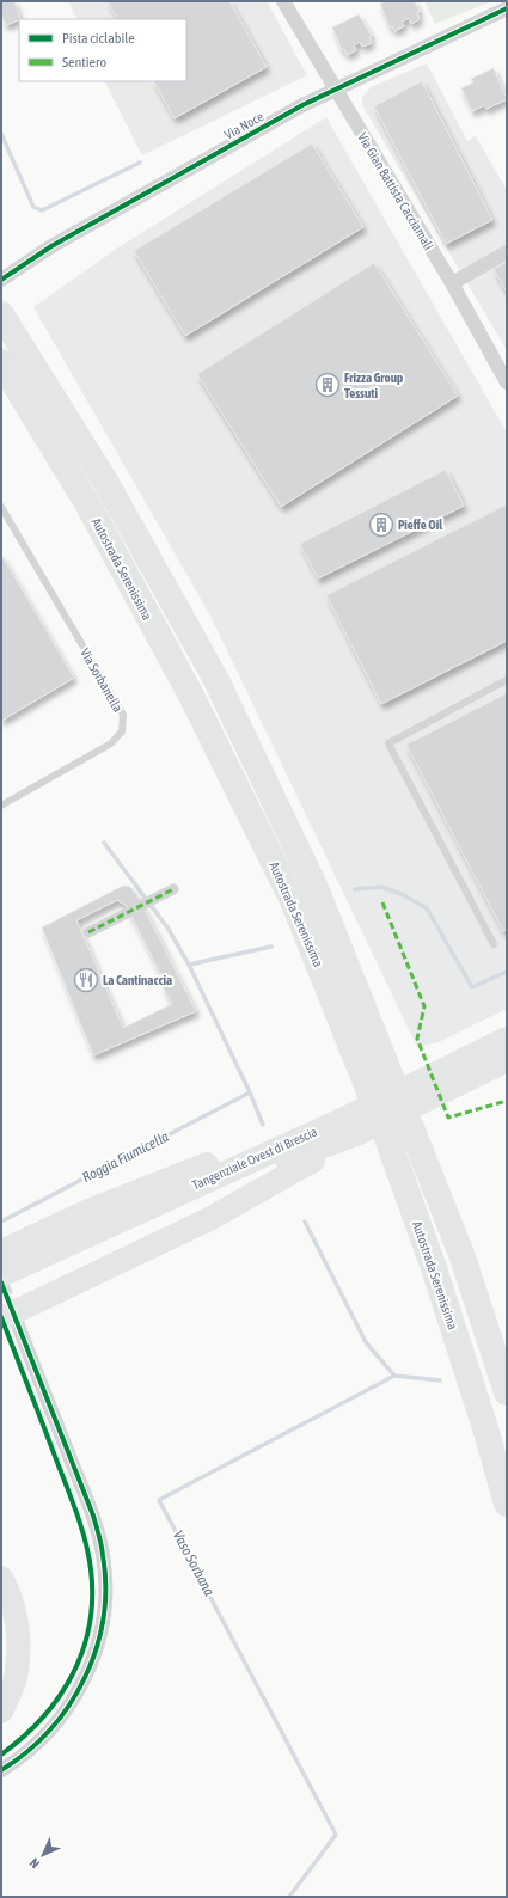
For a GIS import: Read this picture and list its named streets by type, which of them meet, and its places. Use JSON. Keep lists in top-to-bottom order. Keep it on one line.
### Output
{"streets":{"highway":["Autostrada Serenissima","Tangenziale Ovest di Brescia"],"street":["Via Noce","Via Gian Battista Cacciamali"],"lane":["Via Sorbanella"]},"crossings":[["Via Noce","Via Gian Battista Cacciamali"]],"water":["Roggia Fiumicella","Vaso Sorbana"],"places":{"building":["Frizza Group Tessuti","Pieffe Oil"],"restaurant":["La Cantinaccia"]},"legend":["Pista ciclabile","Sentiero"],"north":"bottom left"}
